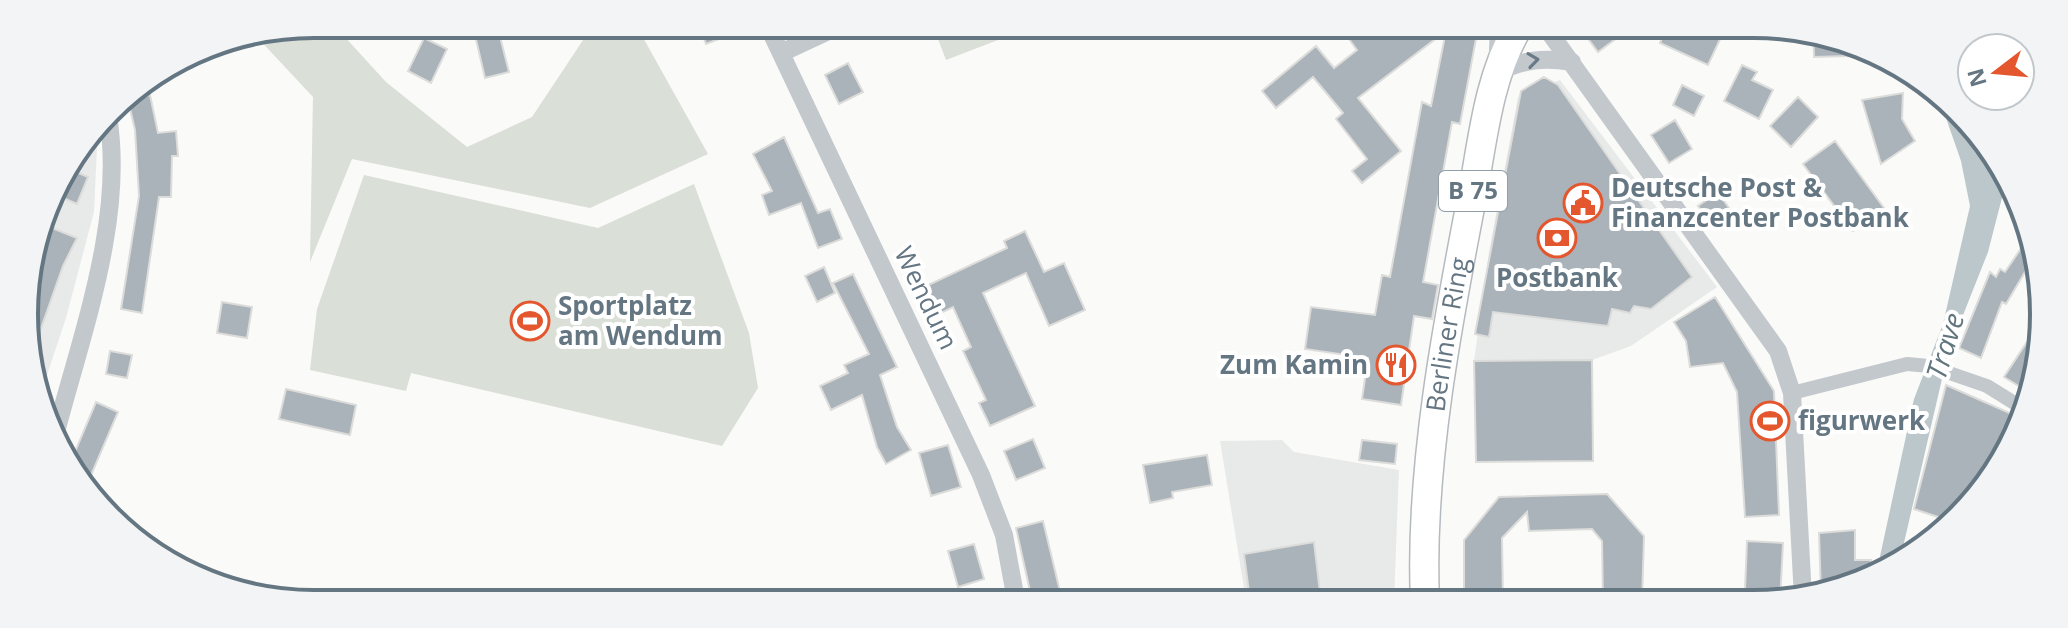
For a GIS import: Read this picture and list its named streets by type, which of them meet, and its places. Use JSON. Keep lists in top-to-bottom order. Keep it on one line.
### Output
{"streets":{"main road":["B 75","Berliner Ring"],"street":["Wendum"]},"water":["Trave"],"places":{"public building":["Deutsche Post & Finanzcenter Postbank"],"bank":["Postbank"],"sports":["Sportplatz am Wendum","figurwerk"],"restaurant":["Zum Kamin"]},"north":"left"}
